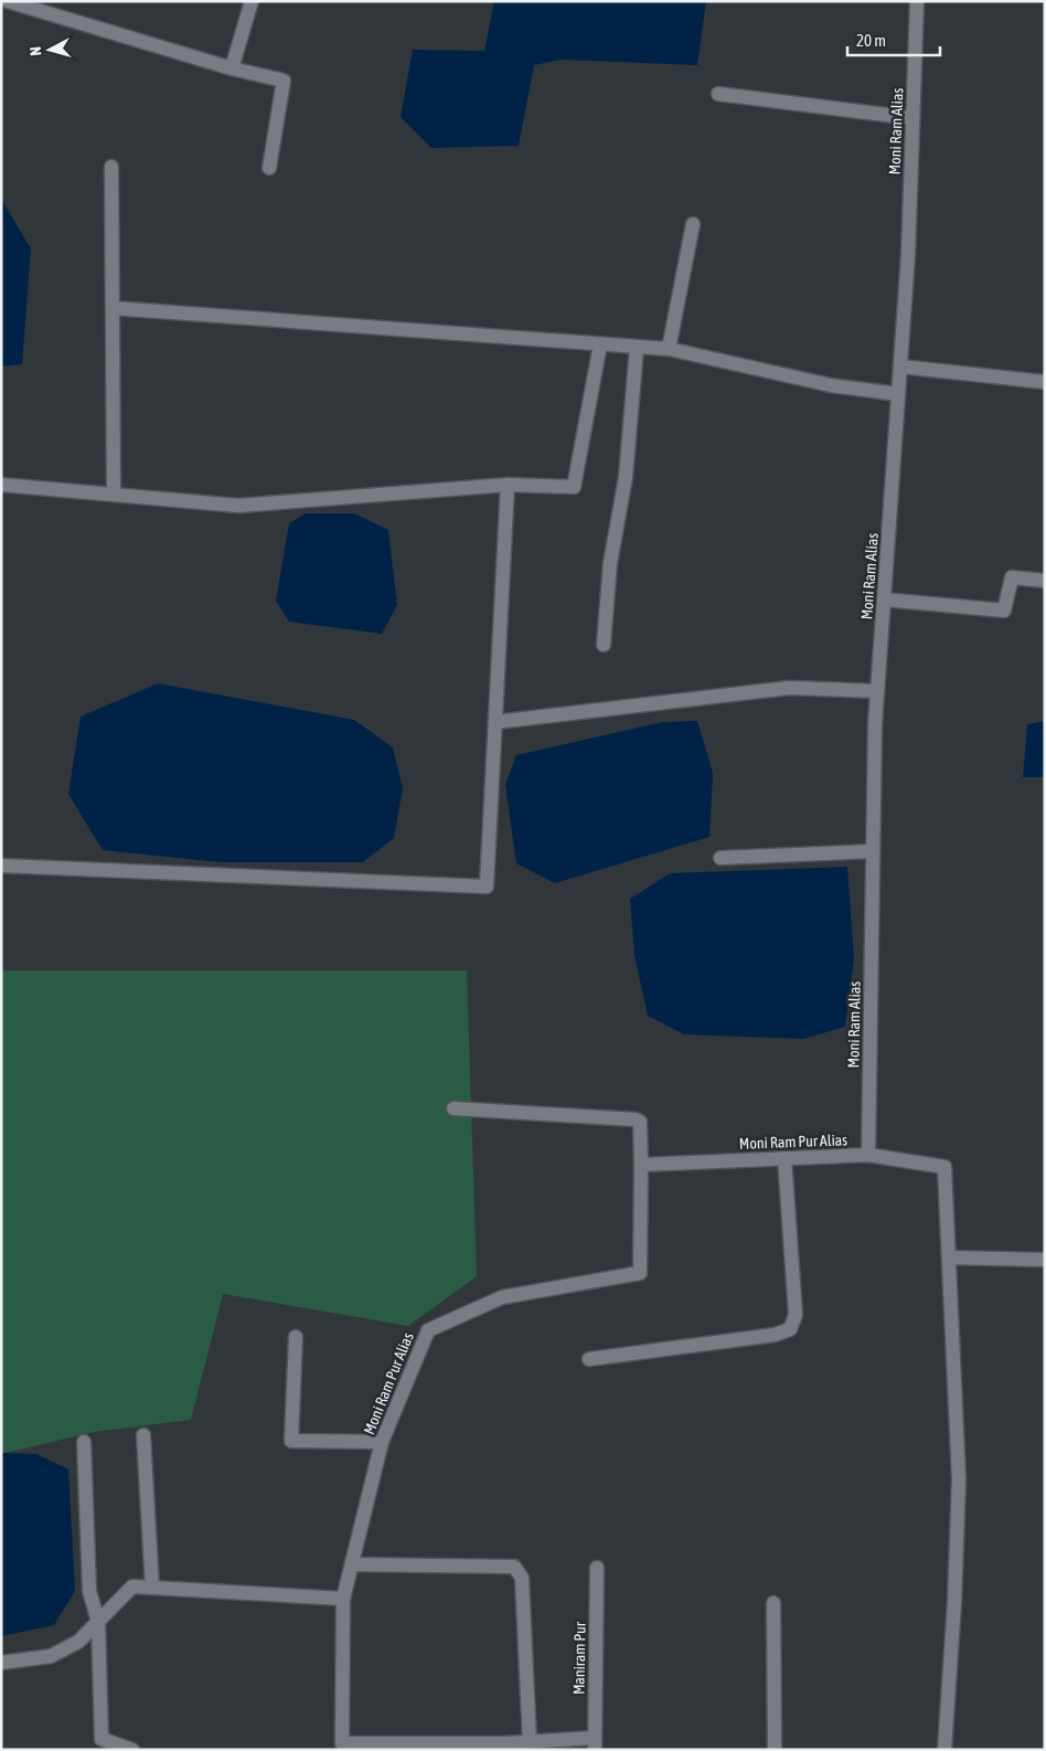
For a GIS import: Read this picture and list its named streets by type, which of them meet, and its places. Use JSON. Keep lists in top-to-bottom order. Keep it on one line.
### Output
{"streets":{"street":["Moni Ram Alias","Moni Ram Pur Alias","Maniram Pur"]},"crossings":[["Moni Ram Alias","Moni Ram Pur Alias"]],"scale_bar":"20 m","north":"left"}
